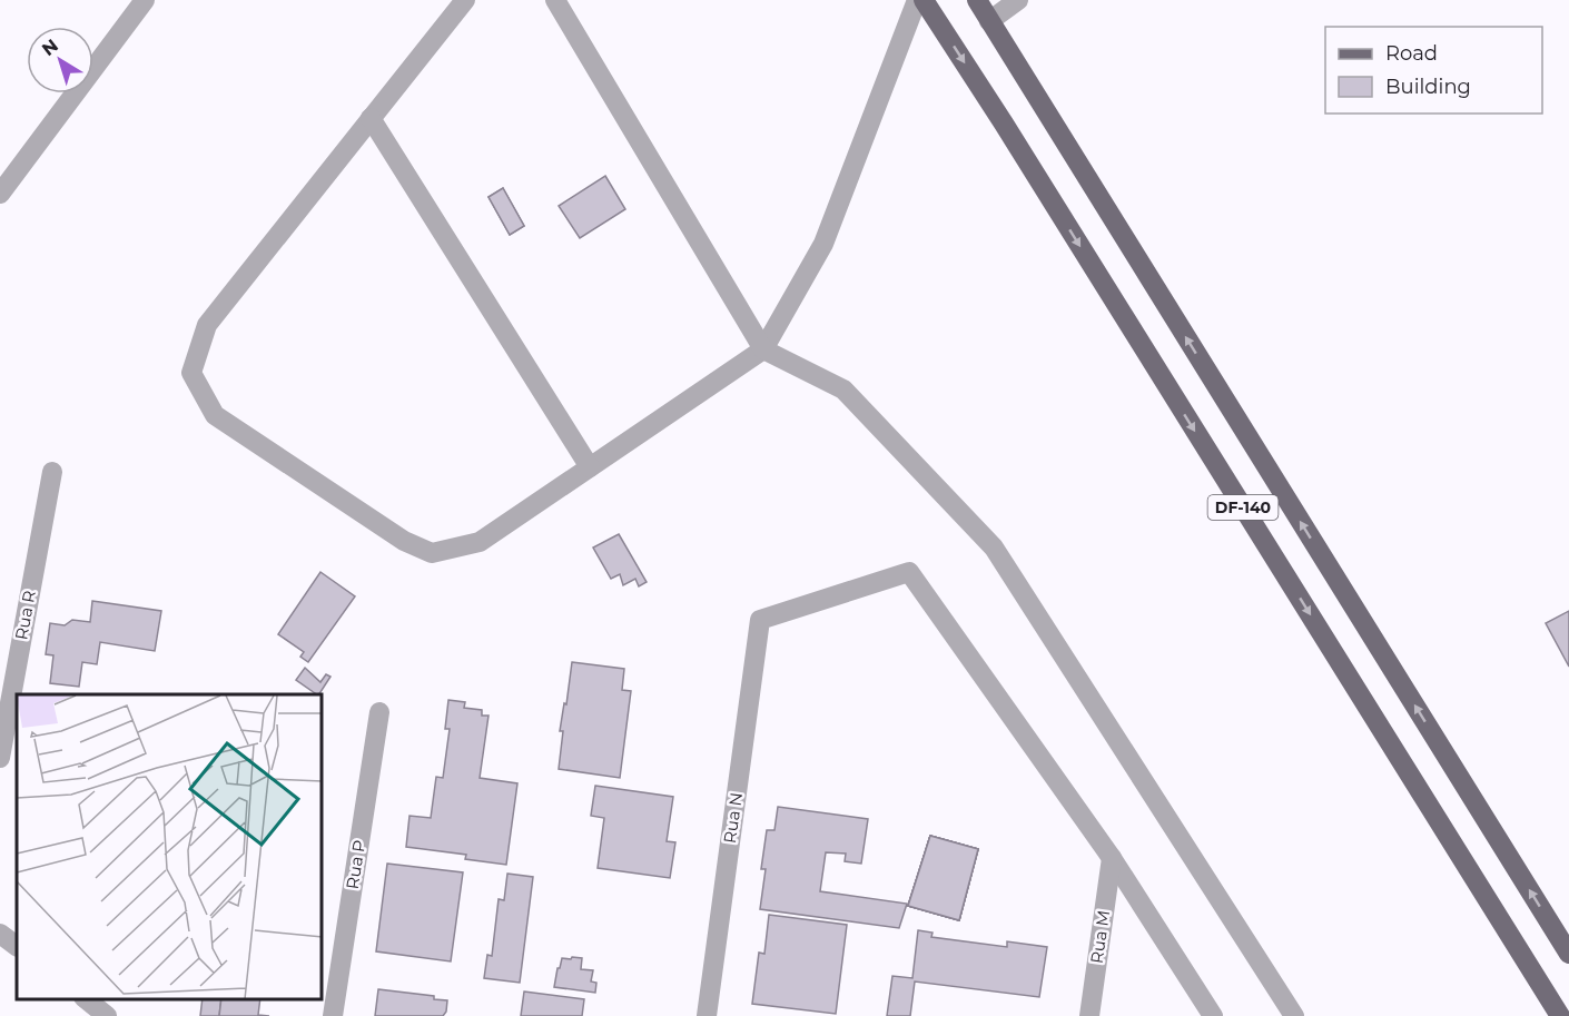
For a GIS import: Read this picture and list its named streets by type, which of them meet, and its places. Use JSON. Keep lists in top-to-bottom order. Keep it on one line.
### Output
{"streets":{"main road":["DF-140"],"street":["Rua R","Rua N","Rua P","Rua M"]},"crossings":[["Rua N","Rua M"]],"legend":["Road","Building"],"north":"top left"}
